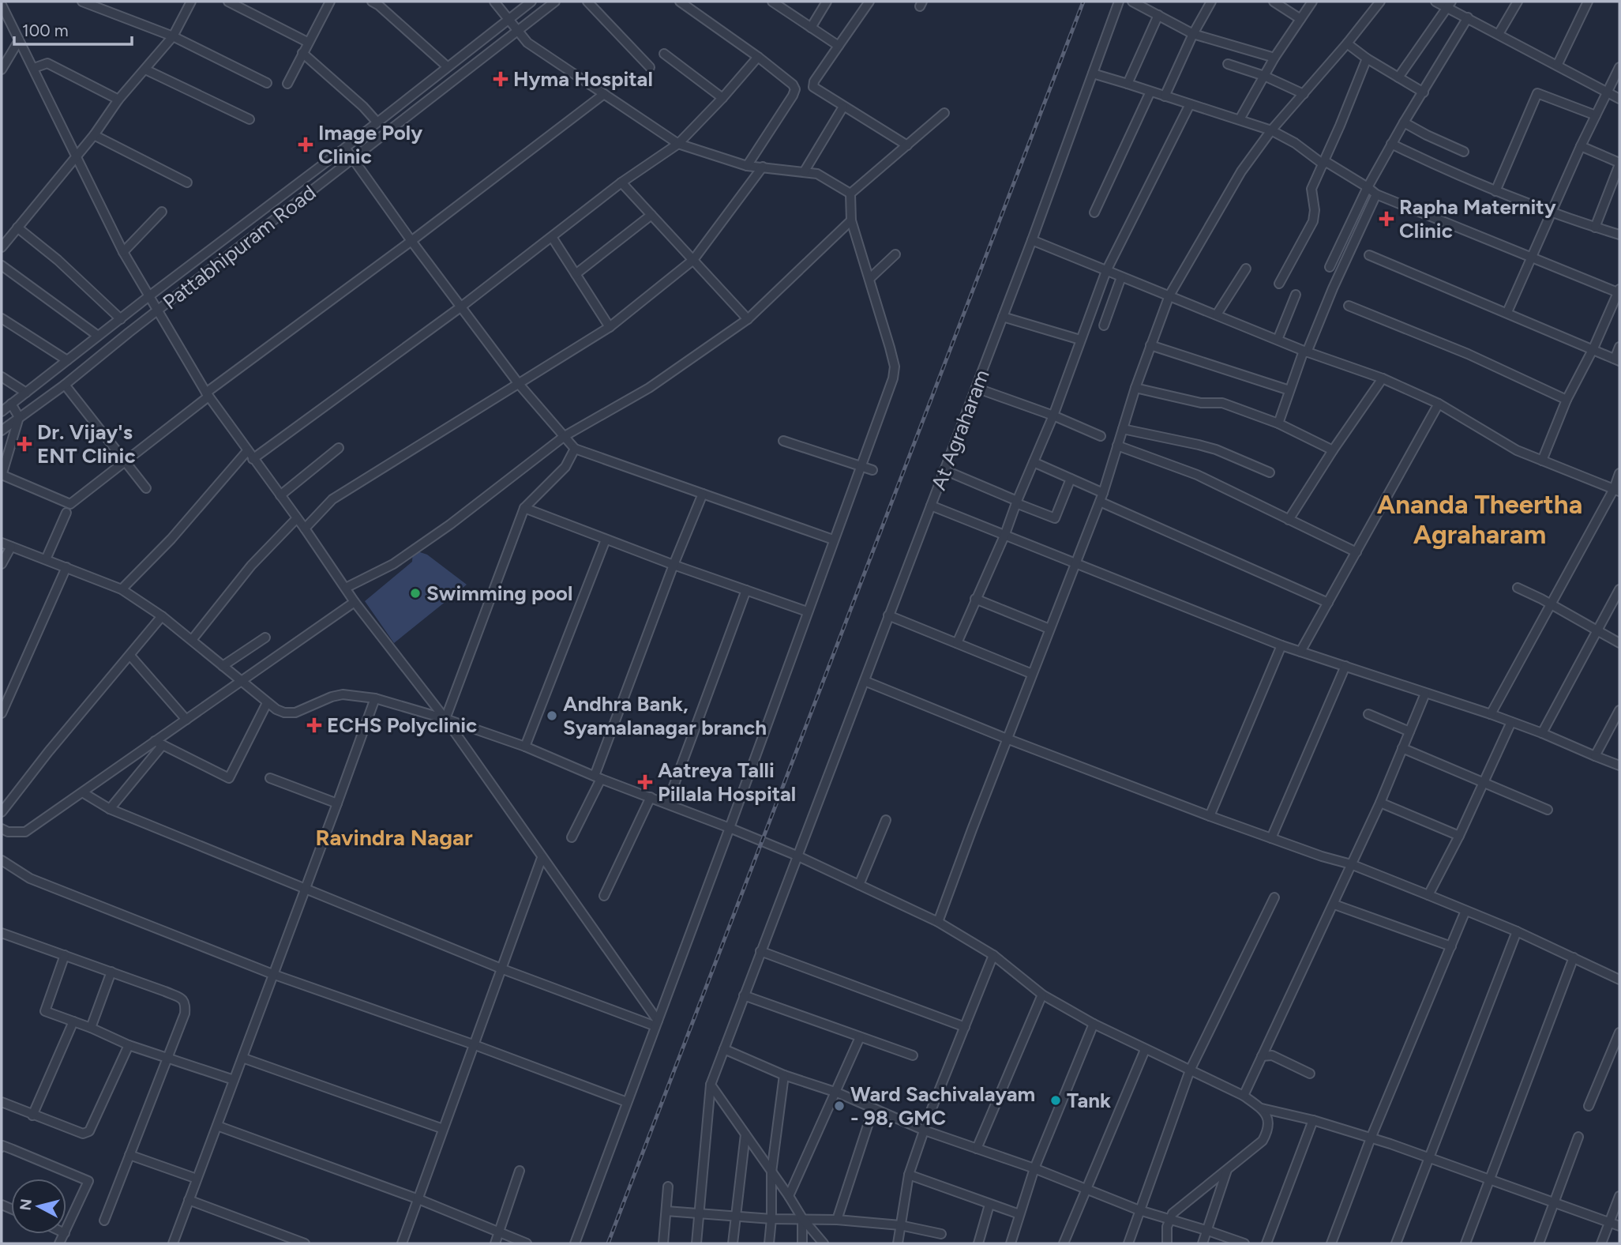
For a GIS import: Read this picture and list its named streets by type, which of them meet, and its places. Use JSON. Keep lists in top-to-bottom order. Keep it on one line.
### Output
{"streets":{"street":["Pattabhipuram Road","At Agraharam"]},"districts":["Ananda Theertha Agraharam","Ravindra Nagar"],"places":{"health":["Hyma Hospital","Image Poly Clinic","Rapha Maternity Clinic","Dr. Vijay's ENT Clinic","ECHS Polyclinic","Aatreya Talli Pillala Hospital"],"other":["Swimming pool","Andhra Bank, Syamalanagar branch","Tank","Ward Sachivalayam - 98, GMC"]},"scale_bar":"100 m","north":"left"}
